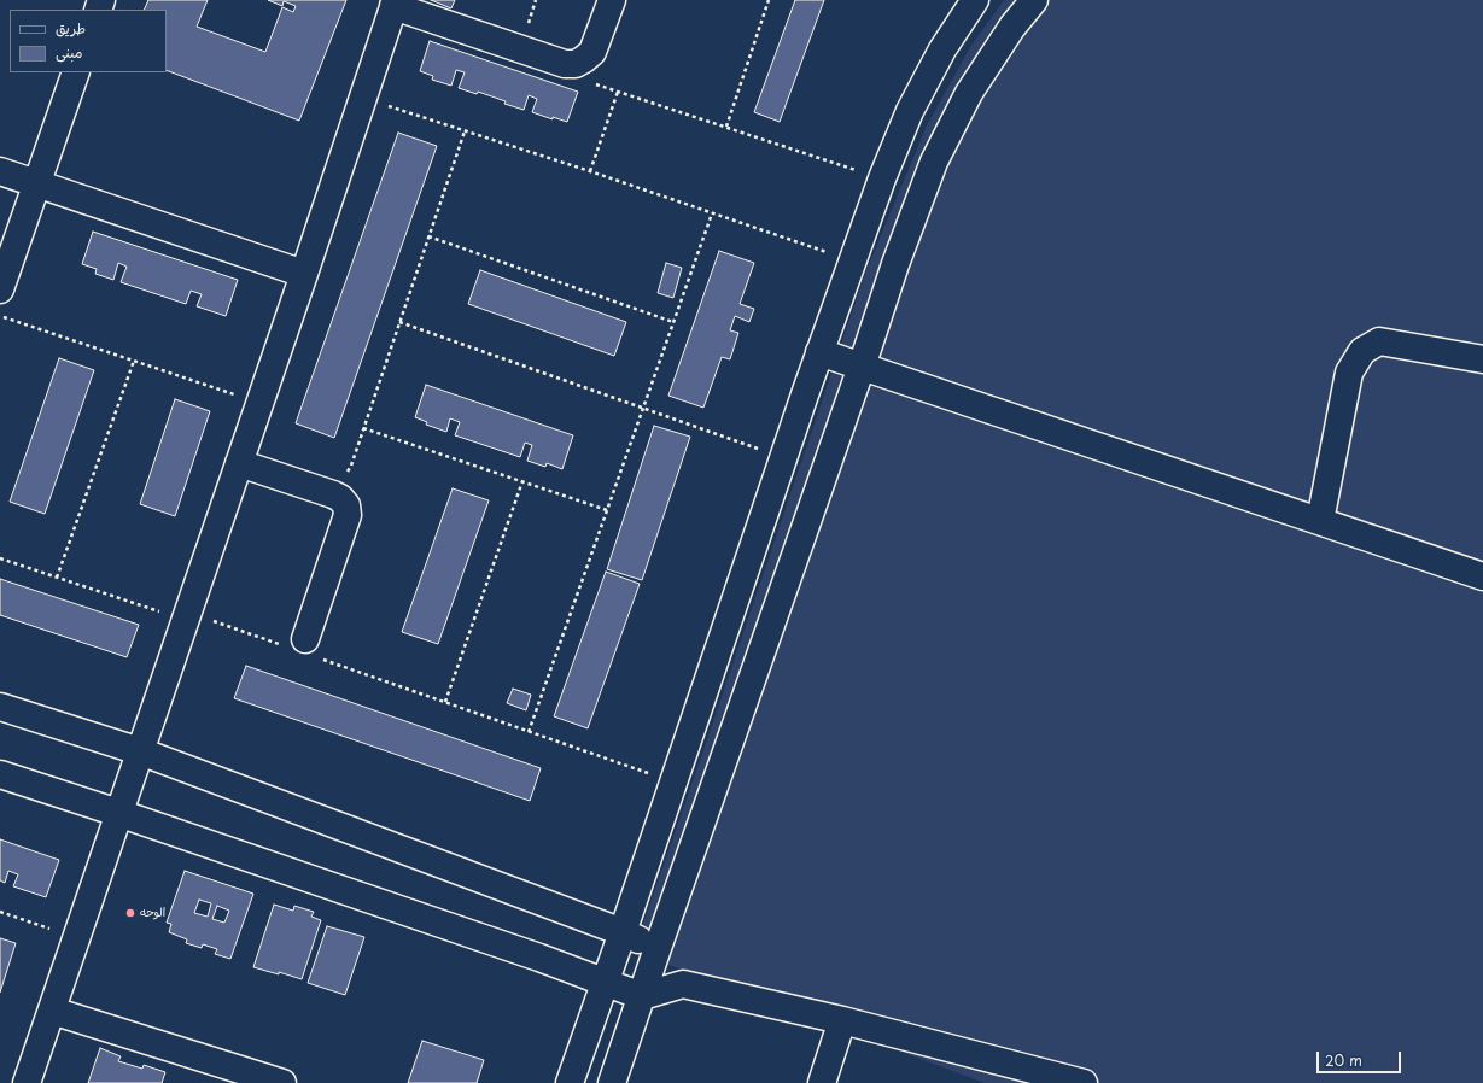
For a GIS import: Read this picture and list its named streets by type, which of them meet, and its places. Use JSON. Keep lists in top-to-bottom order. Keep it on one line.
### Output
{"places":["الوحه"],"legend":["طريق","مبنى"],"scale_bar":"20 m"}
